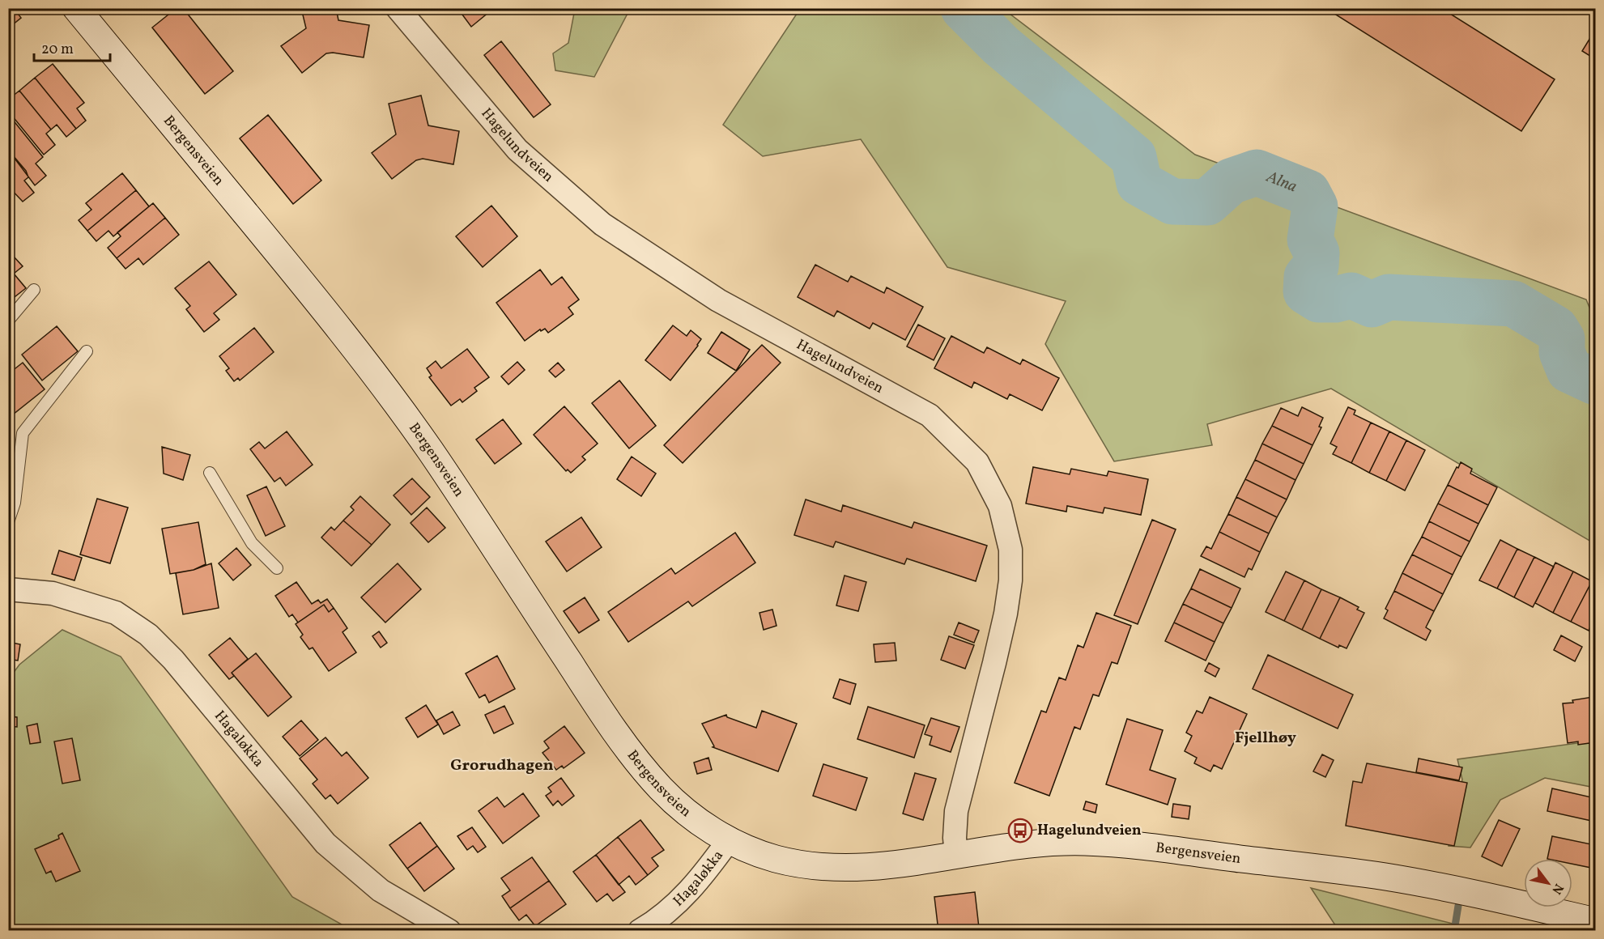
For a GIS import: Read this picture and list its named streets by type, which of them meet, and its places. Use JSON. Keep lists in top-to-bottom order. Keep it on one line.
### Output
{"streets":{"street":["Hagelundveien","Bergensveien","Hagaløkka"]},"crossings":[["Hagelundveien","Bergensveien"],["Bergensveien","Hagaløkka"]],"districts":["Fjellhøy","Grorudhagen"],"water":["Alna"],"places":{"bus stop":["Hagelundveien"]},"scale_bar":"20 m","north":"bottom right"}
